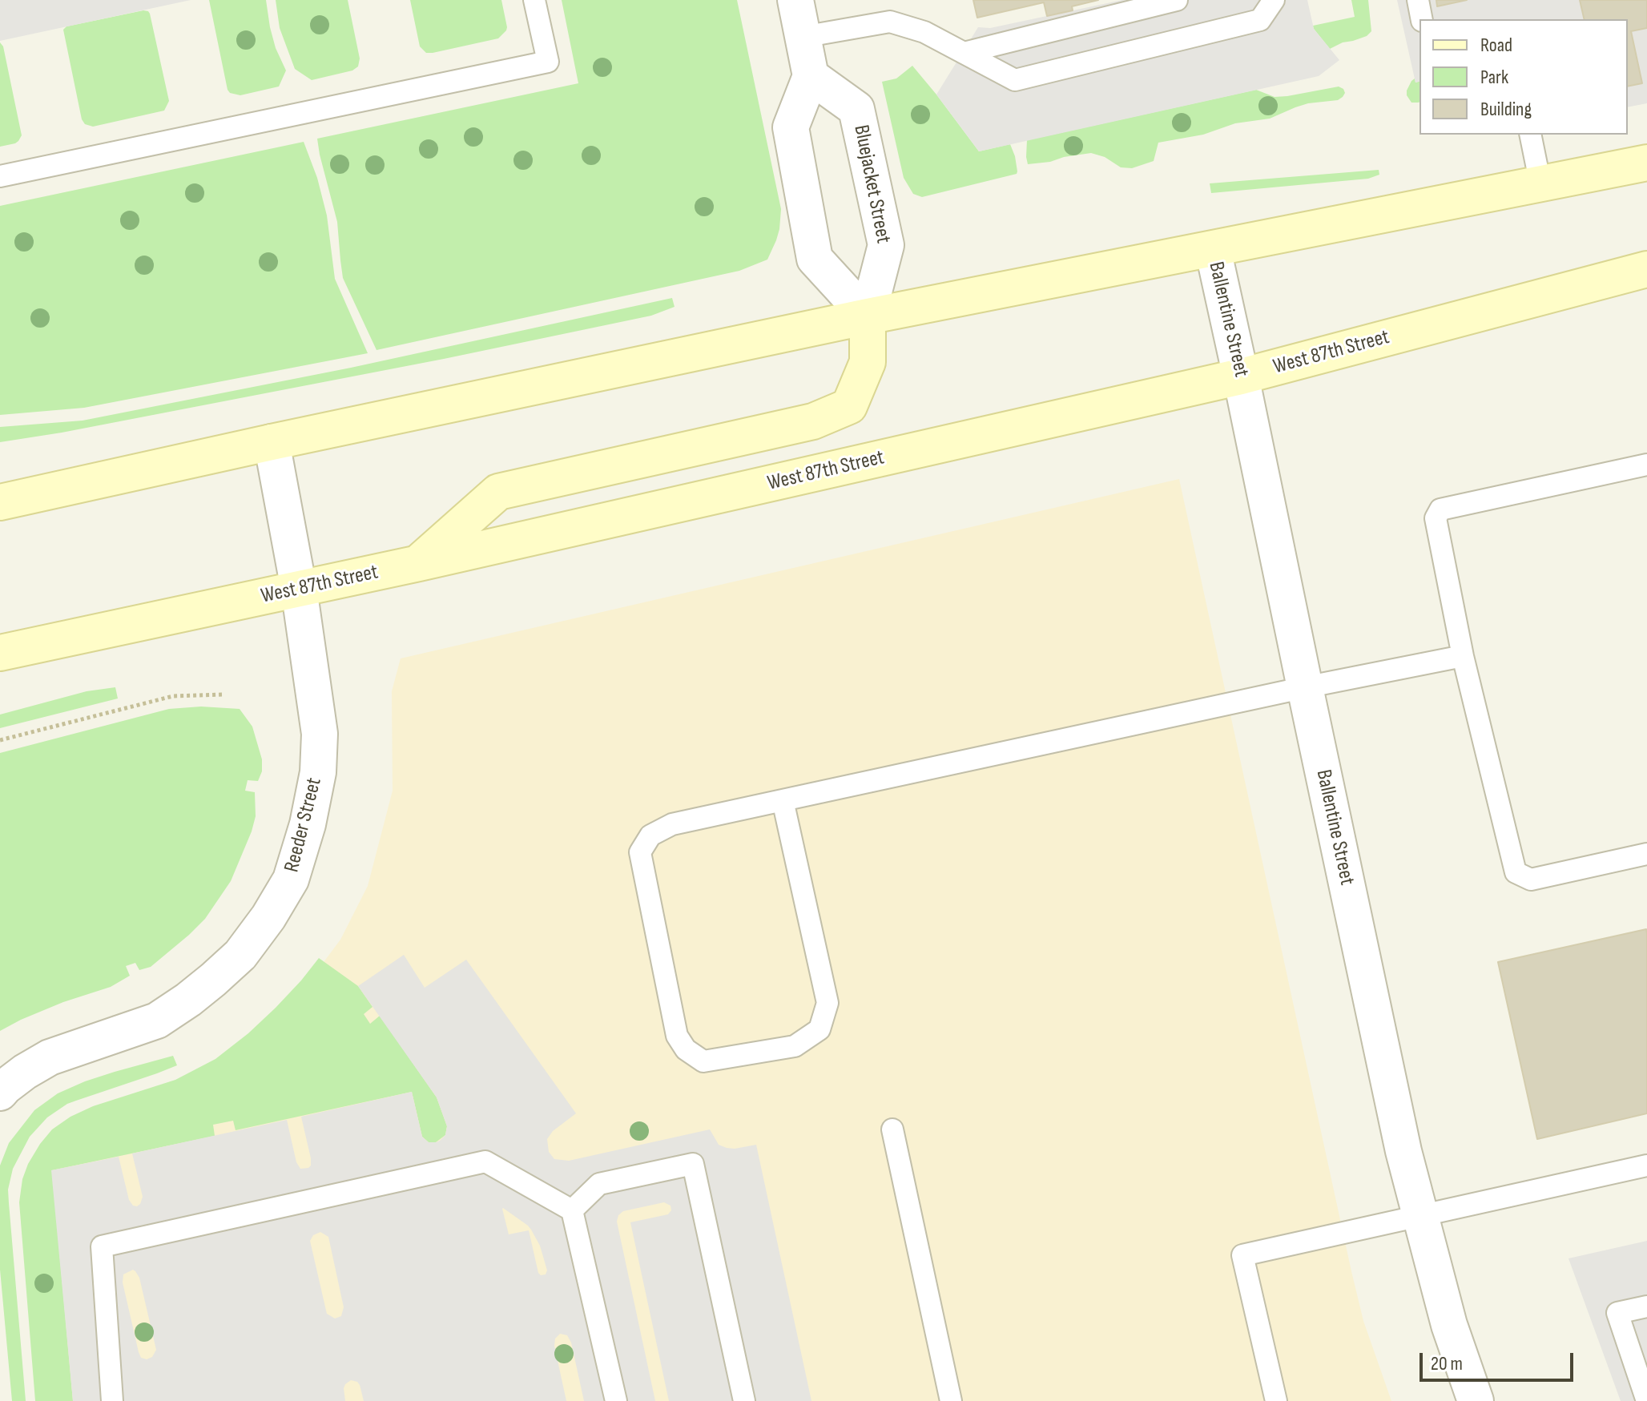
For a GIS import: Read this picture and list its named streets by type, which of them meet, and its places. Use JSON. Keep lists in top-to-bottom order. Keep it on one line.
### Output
{"streets":{"main road":["West 87th Street"],"street":["Bluejacket Street","Ballentine Street","Reeder Street"]},"crossings":[["Ballentine Street","West 87th Street"],["West 87th Street","Reeder Street"]],"legend":["Road","Park","Building"],"scale_bar":"20 m"}
